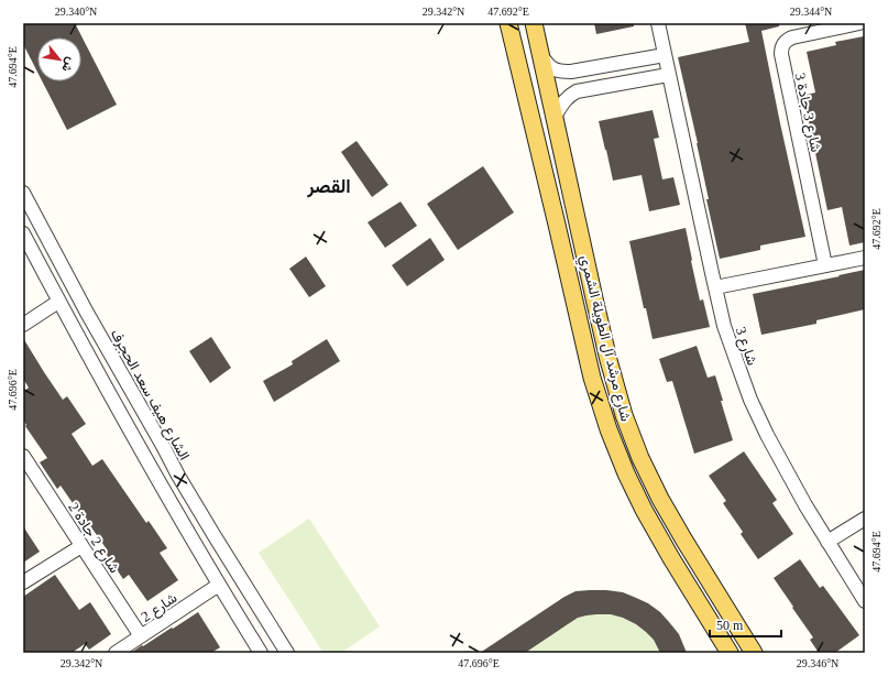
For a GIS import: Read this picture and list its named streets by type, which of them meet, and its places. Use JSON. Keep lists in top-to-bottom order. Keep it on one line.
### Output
{"streets":{"main road":["شارع مرشد آل الطويلة الشمري"],"street":["شارع 3 جادة 3","شارع 3","الشارع هيف سعد الحجرف","شارع 2 جادة 2","شارع 2"]},"crossings":[["شارع 2 جادة 2","شارع 2"]],"districts":["القصر"],"scale_bar":"50 m","north":"bottom right","coordinates":["29.340°N","29.342°N","47.692°E","29.344°N","47.694°E","47.696°E","29.346°N"]}
